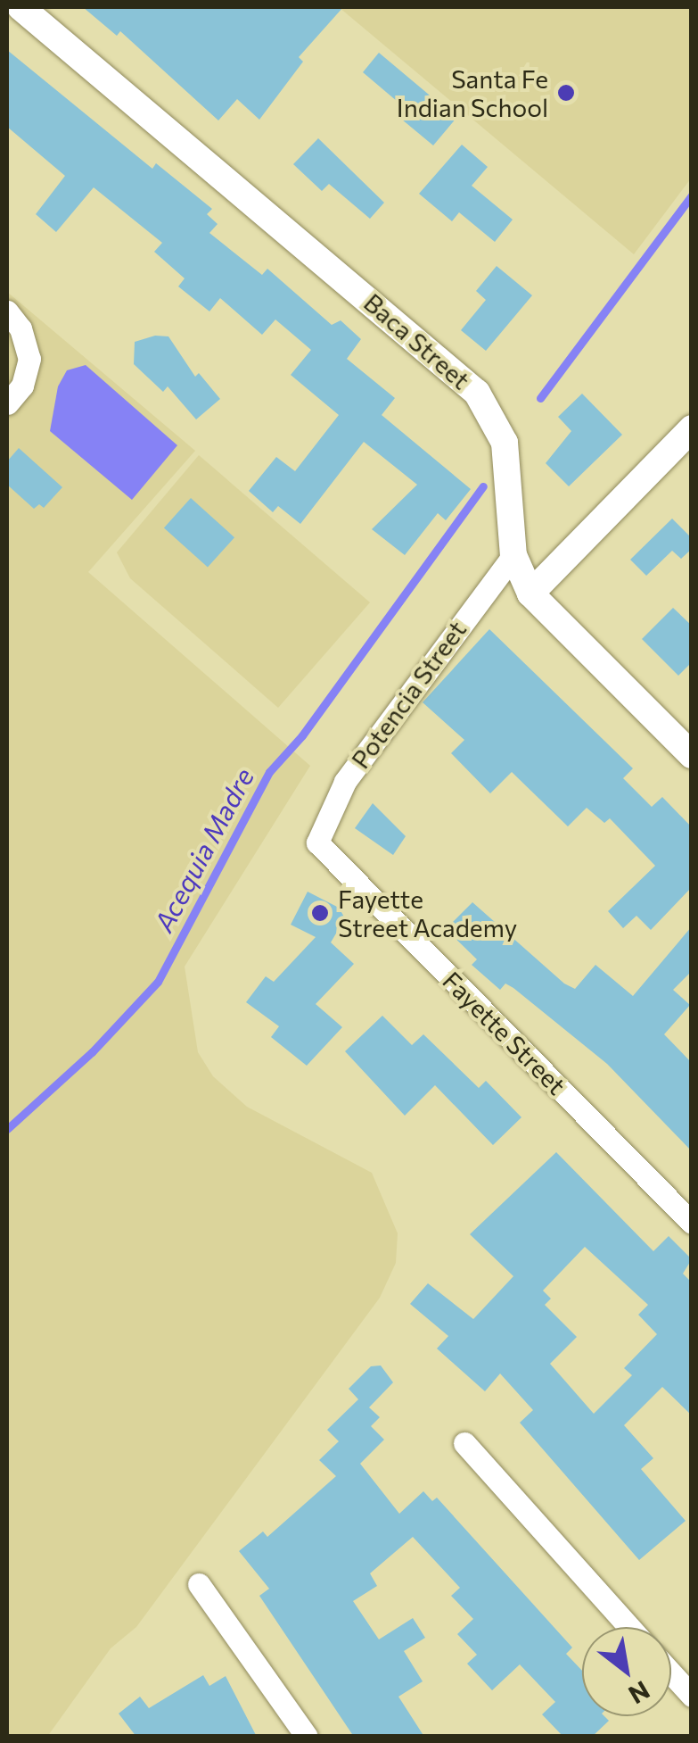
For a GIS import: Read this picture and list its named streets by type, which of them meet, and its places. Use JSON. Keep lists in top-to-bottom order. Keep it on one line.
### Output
{"streets":{"street":["Baca Street","Potencia Street","Fayette Street"]},"crossings":[["Baca Street","Potencia Street"],["Potencia Street","Fayette Street"]],"water":["Acequia Madre"],"places":["Santa Fe Indian School","Fayette Street Academy"],"north":"bottom right"}
